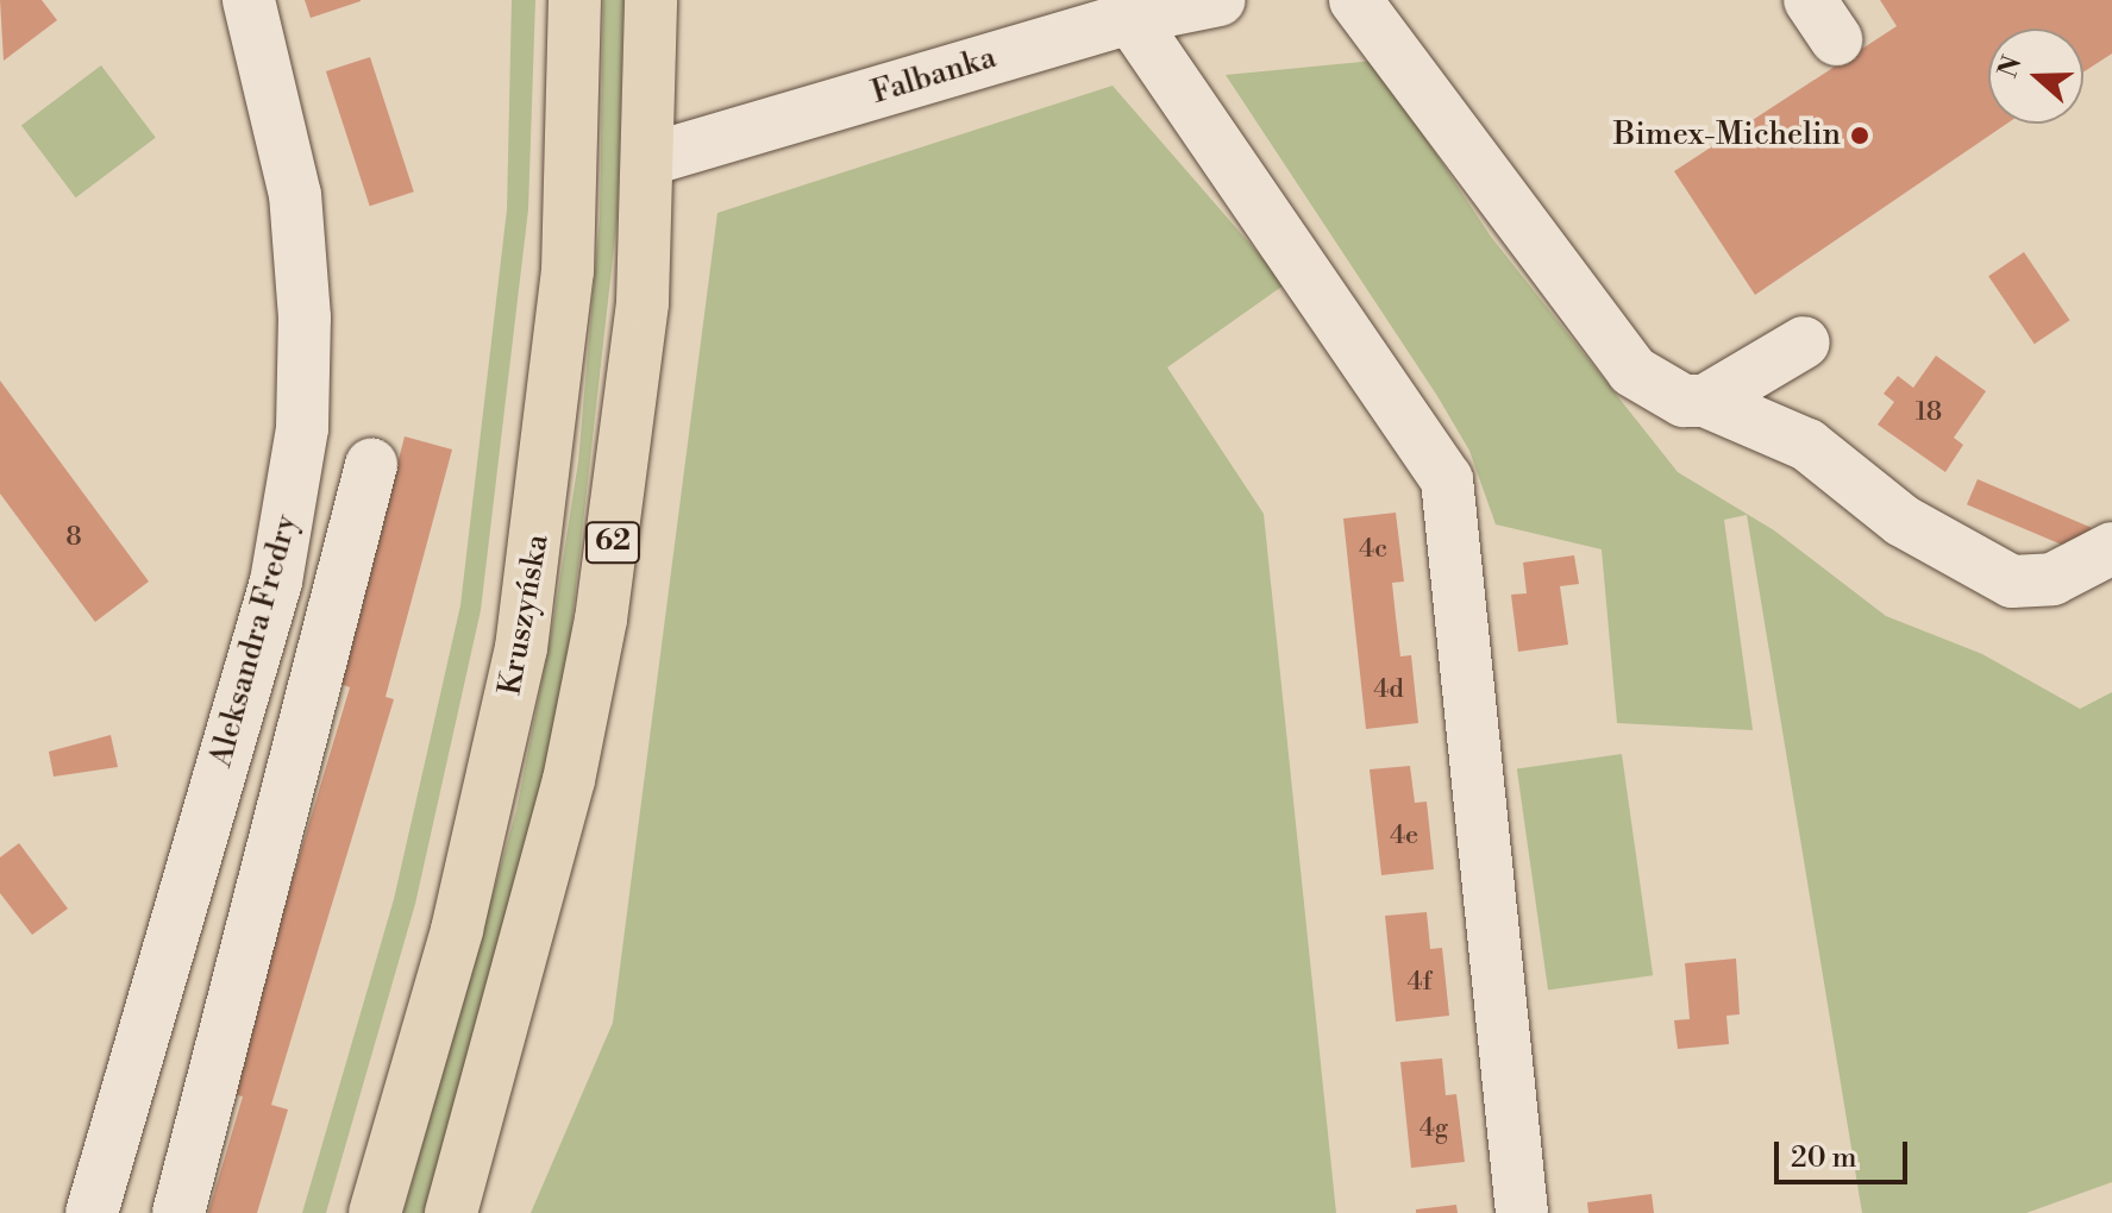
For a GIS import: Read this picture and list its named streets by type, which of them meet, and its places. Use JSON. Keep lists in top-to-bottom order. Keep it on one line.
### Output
{"streets":{"main road":["62","Kruszyńska"],"street":["Falbanka","Aleksandra Fredry"]},"crossings":[["Falbanka","62"]],"places":["Bimex-Michelin"],"house_numbers":["18","8","4c","4d","4e","4f","4g"],"scale_bar":"20 m","north":"left"}
